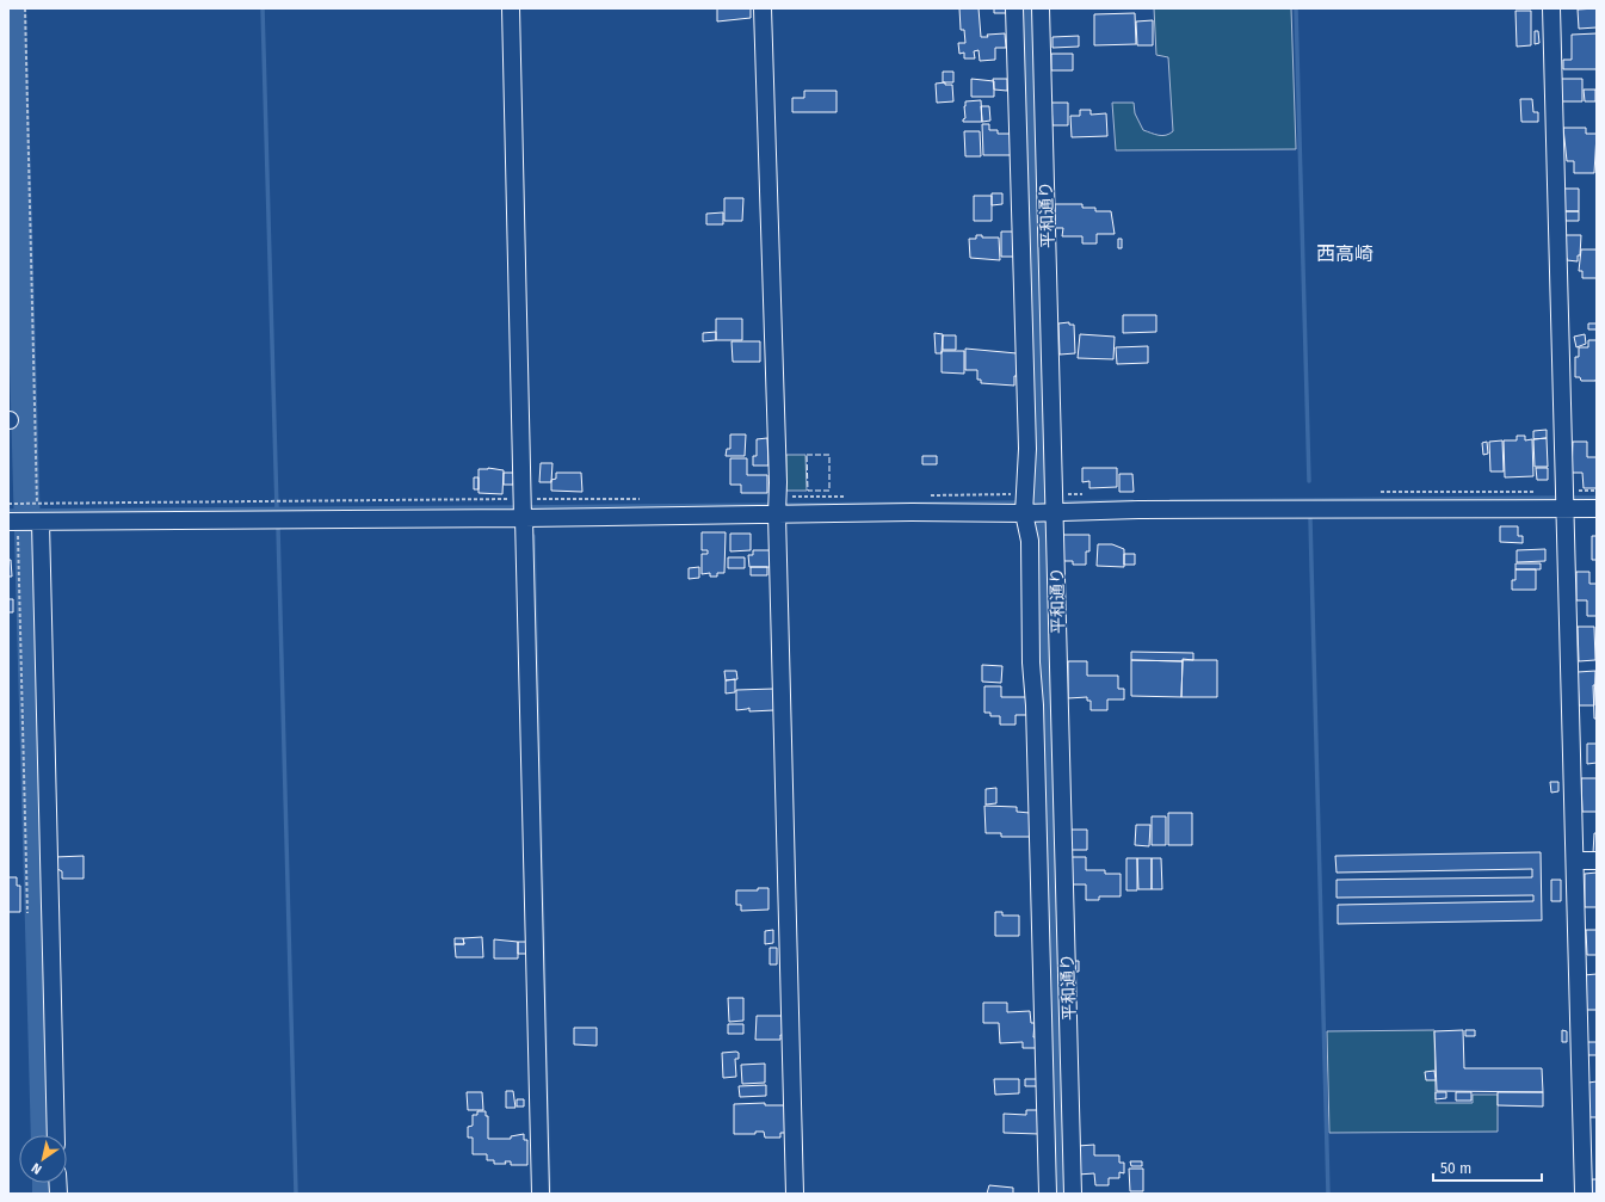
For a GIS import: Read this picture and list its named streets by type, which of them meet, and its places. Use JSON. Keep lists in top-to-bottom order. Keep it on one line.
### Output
{"streets":{"street":["平和通り"]},"districts":["西高崎"],"scale_bar":"50 m","north":"bottom left"}
